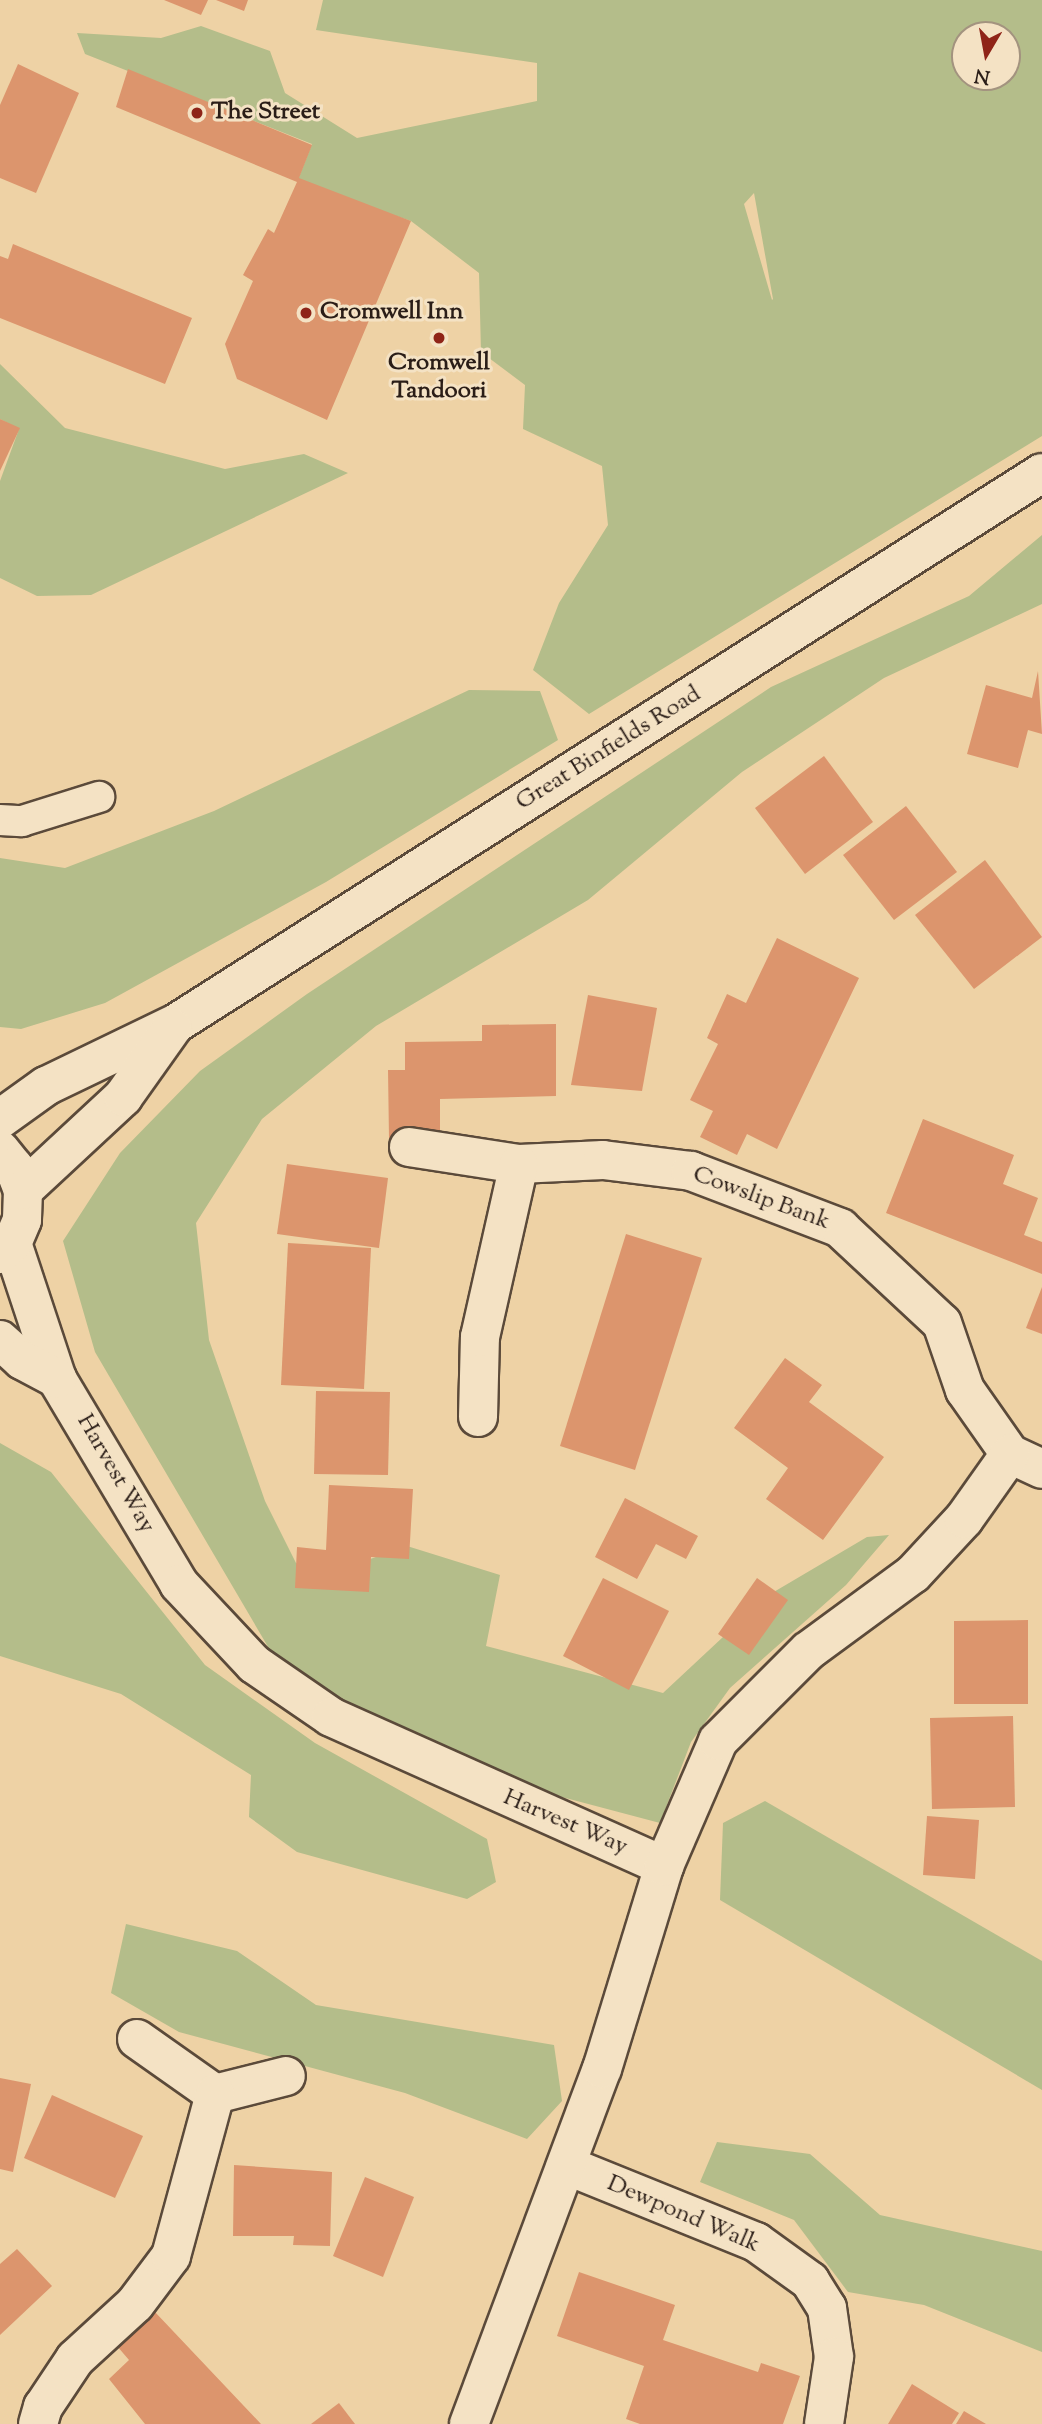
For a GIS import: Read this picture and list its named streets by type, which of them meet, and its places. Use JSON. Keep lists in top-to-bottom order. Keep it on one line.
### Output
{"streets":{"street":["Great Binfields Road","Cowslip Bank","Harvest Way","Dewpond Walk"]},"crossings":[["Cowslip Bank","Harvest Way"]],"places":["The Street","Cromwell Inn","Cromwell Tandoori"],"north":"bottom"}
